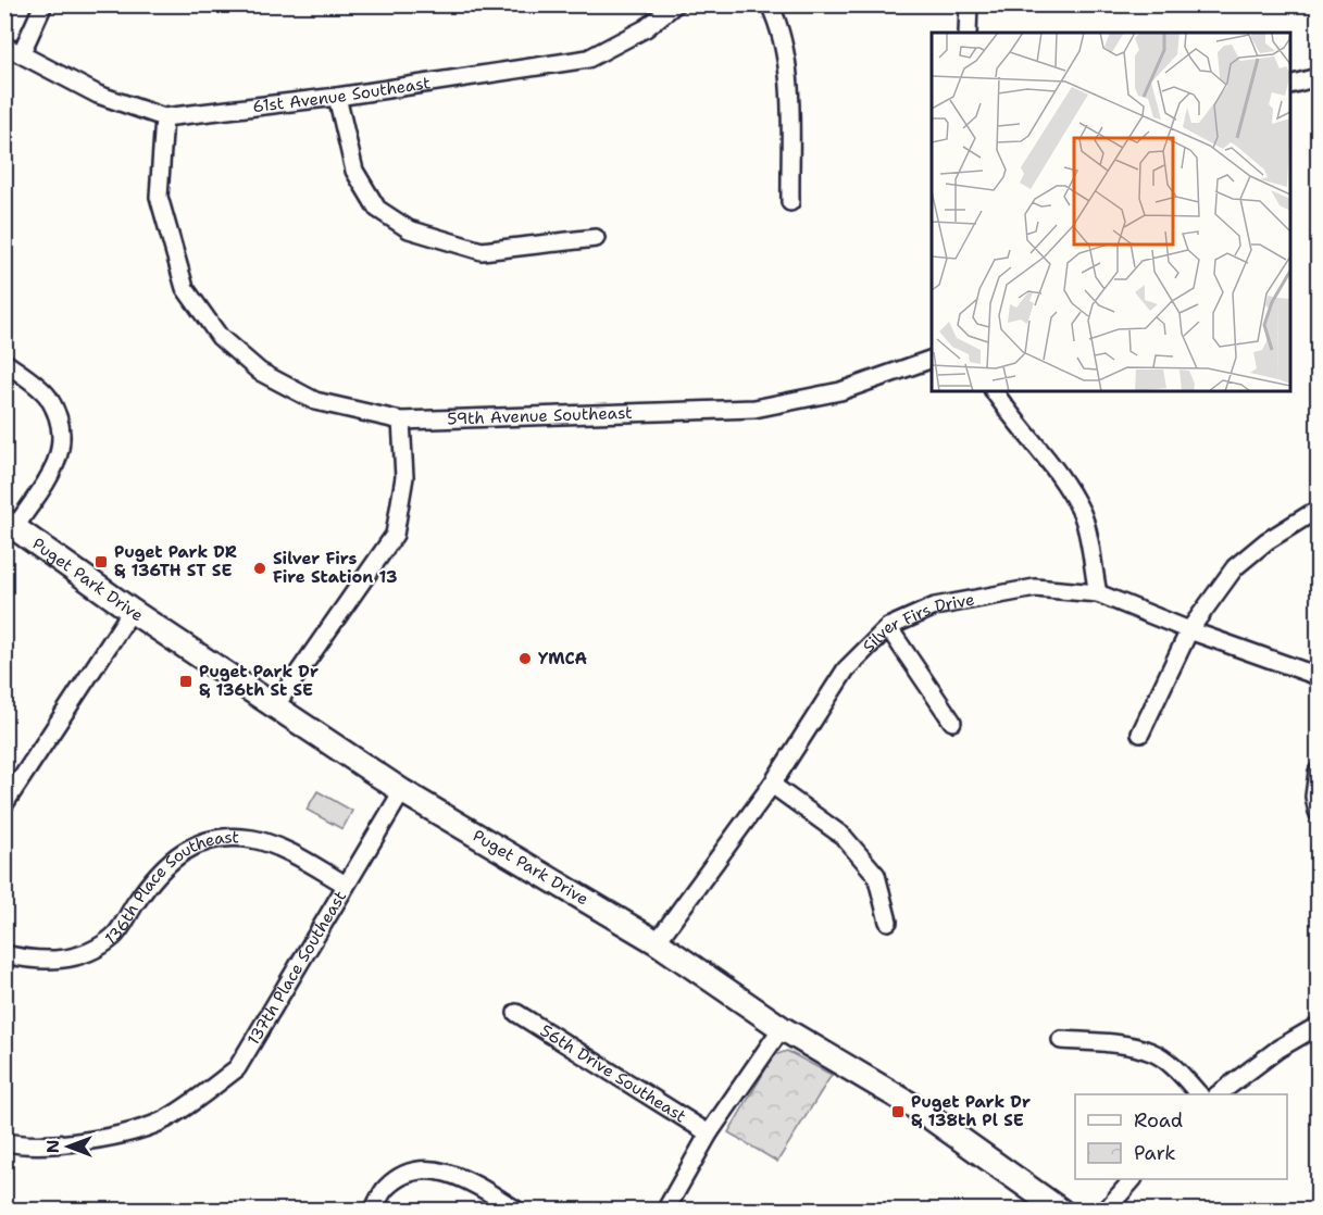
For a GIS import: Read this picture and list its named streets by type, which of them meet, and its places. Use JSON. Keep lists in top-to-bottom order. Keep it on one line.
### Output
{"streets":{"street":["61st Avenue Southeast","59th Avenue Southeast","Puget Park Drive","Silver Firs Drive","136th Place Southeast","137th Place Southeast","56th Drive Southeast"]},"crossings":[["61st Avenue Southeast","59th Avenue Southeast"],["Puget Park Drive","Silver Firs Drive"],["Puget Park Drive","137th Place Southeast"],["136th Place Southeast","137th Place Southeast"]],"places":{"transit":["Puget Park DR & 136TH ST SE","Puget Park Dr & 136th St SE","Puget Park Dr & 138th Pl SE"],"other":["Silver Firs Fire Station 13","YMCA"]},"legend":["Road","Park"],"north":"left"}
